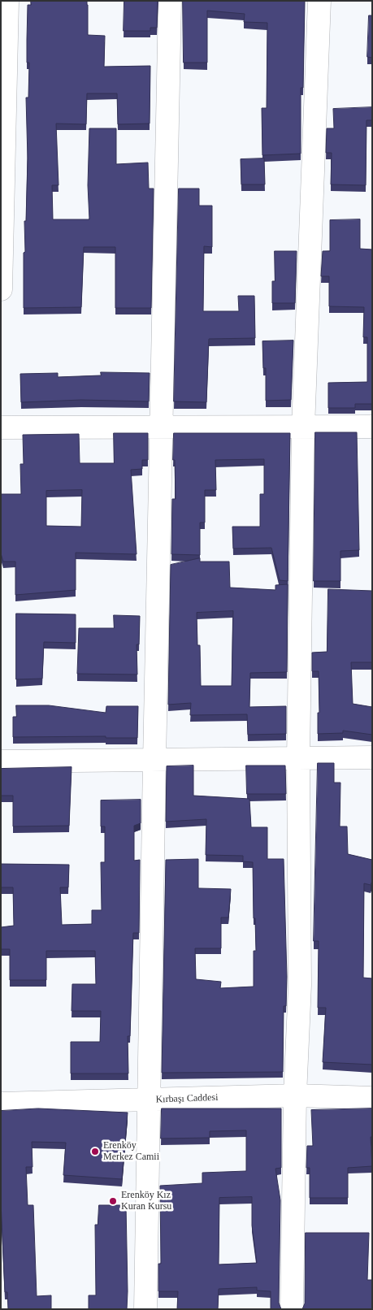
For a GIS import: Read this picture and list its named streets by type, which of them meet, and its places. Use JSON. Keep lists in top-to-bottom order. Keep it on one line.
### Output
{"streets":{"street":["Kırbaşı Caddesi"]},"places":["Erenköy Merkez Camii","Erenköy Kız Kuran Kursu"]}
